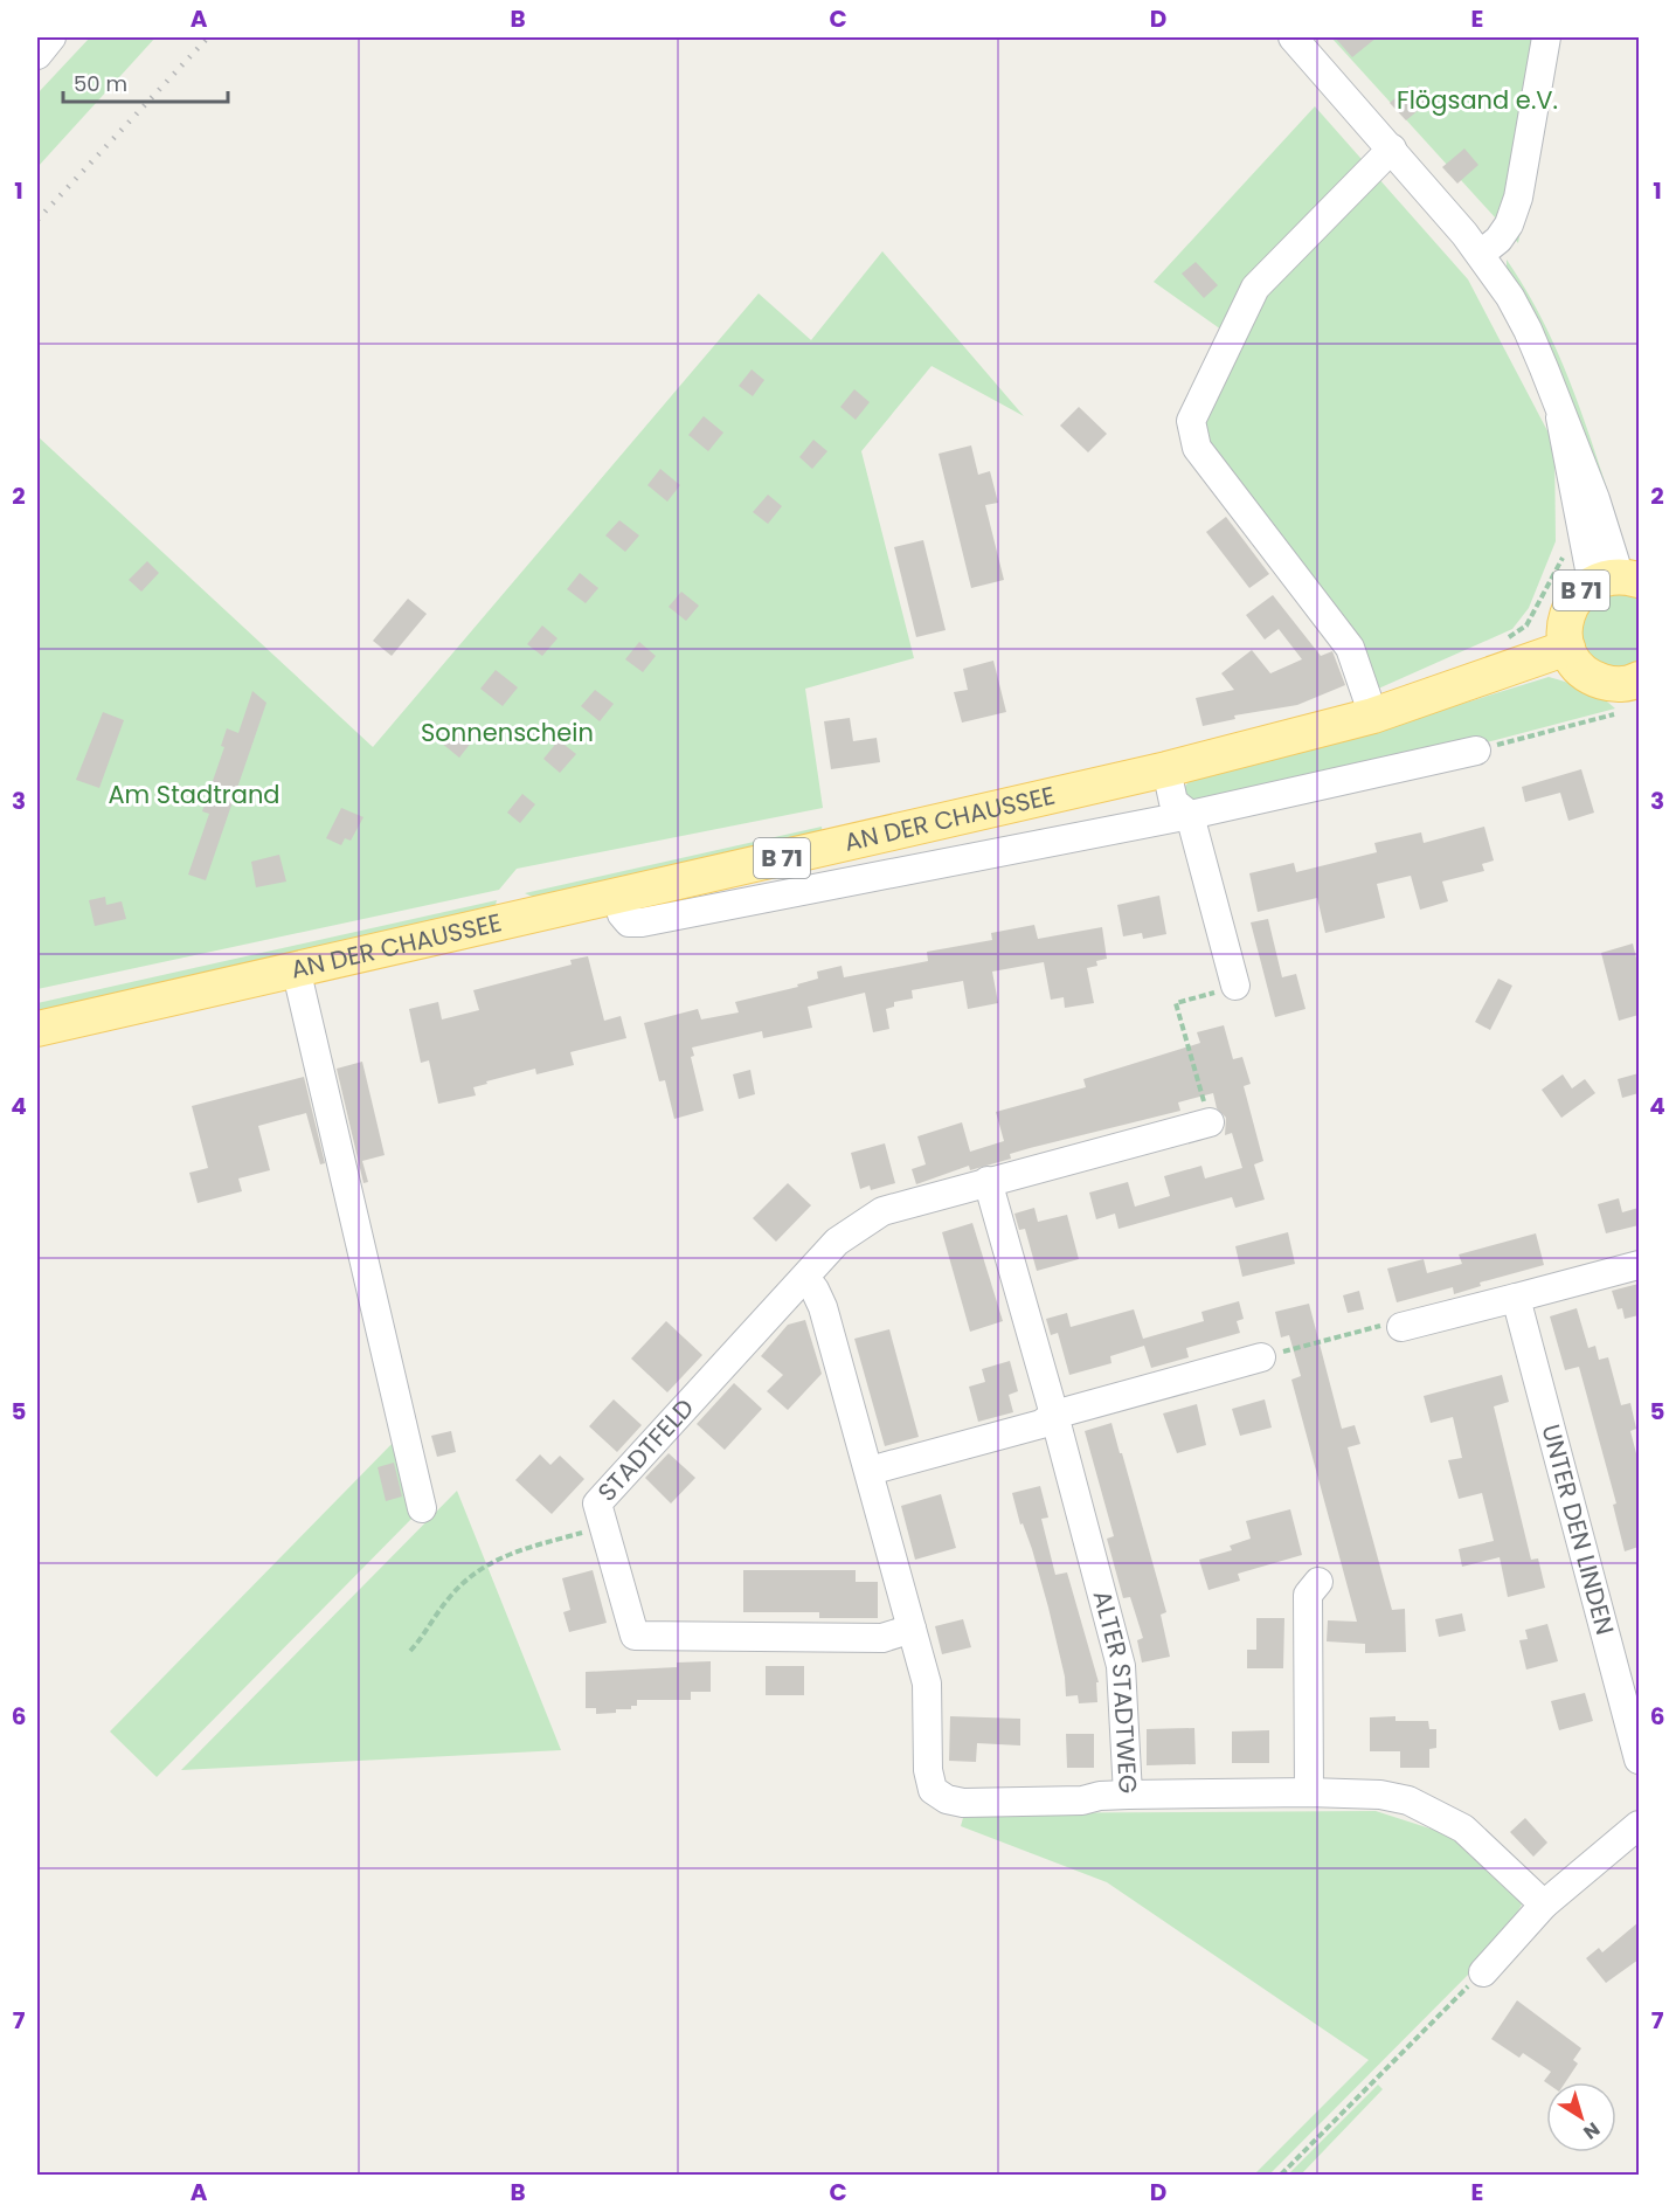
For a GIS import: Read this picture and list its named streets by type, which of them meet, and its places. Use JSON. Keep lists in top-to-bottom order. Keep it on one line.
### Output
{"streets":{"main road":["B 71","AN DER CHAUSSEE"],"street":["STADTFELD","UNTER DEN LINDEN","ALTER STADTWEG"]},"crossings":[["B 71","AN DER CHAUSSEE"],["STADTFELD","ALTER STADTWEG"]],"parks":["Flögsand e.V.","Sonnenschein","Am Stadtrand"],"scale_bar":"50 m","north":"bottom right","grid":{"columns":["A","B","C","D","E"],"rows":["1","2","3","4","5","6","7"]}}
